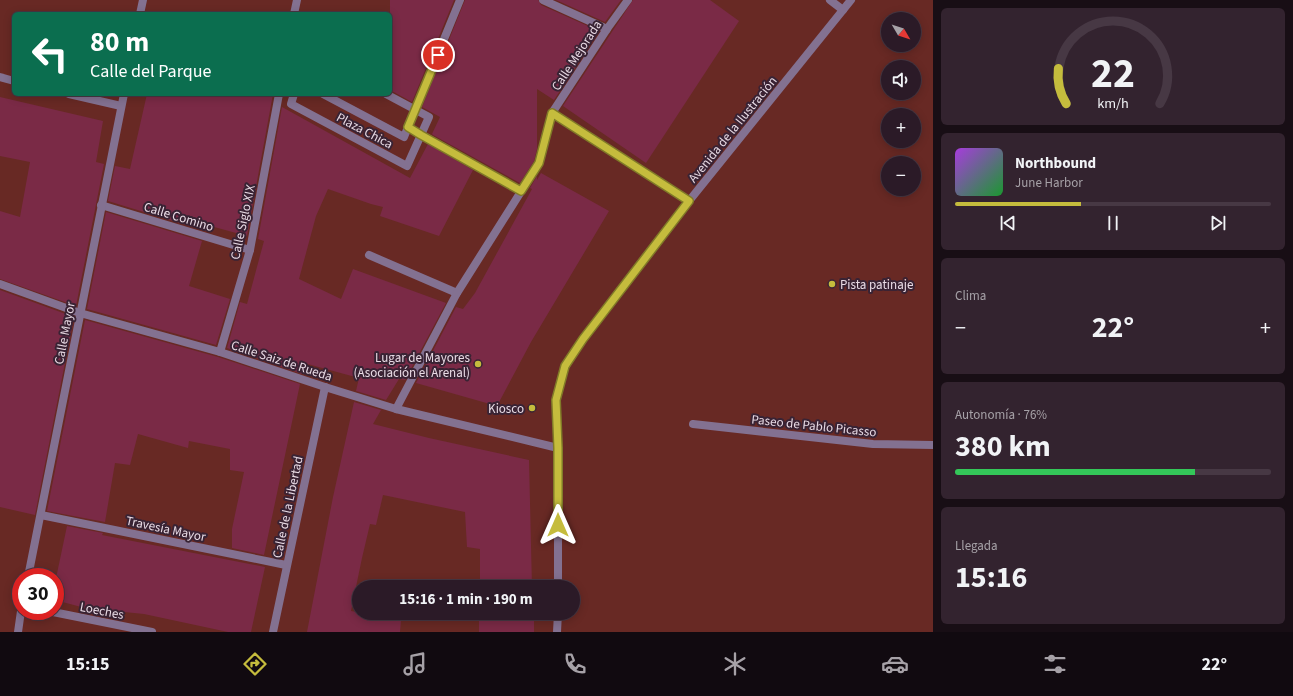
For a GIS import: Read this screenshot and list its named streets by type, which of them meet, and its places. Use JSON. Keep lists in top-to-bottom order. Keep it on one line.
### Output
{"streets":{"street":["Calle Mejorada","Avenida de la Ilustración","Plaza Chica","Calle Comino","Calle Siglo XIX","Calle Mayor","Calle Saiz de Rueda","Paseo de Pablo Picasso","Calle de la Libertad","Travesía Mayor","Loeches"]},"crossings":[["Calle Mejorada","Plaza Chica"],["Calle Mejorada","Calle Saiz de Rueda"],["Avenida de la Ilustración","Calle Saiz de Rueda"],["Calle Comino","Calle Siglo XIX"],["Calle Comino","Calle Mayor"],["Calle Siglo XIX","Calle Saiz de Rueda"],["Calle Mayor","Calle Saiz de Rueda"],["Calle Mayor","Travesía Mayor"],["Calle Saiz de Rueda","Calle de la Libertad"],["Calle de la Libertad","Travesía Mayor"]],"places":["Pista patinaje","Lugar de Mayores (Asociación el Arenal)","Kiosco"],"north":"bottom right","page":{"map_buttons":["+","−"],"turn":["80 m","Calle del Parque"],"song":["Northbound","June Harbor"],"tile":["Clima",["Autonomía · 76%","380 km"],["Llegada","15:16"]],"heat":["−","22°","+"],"limit":"30","trip":"15:16 · 1 min · 190 m","tabs":["15:15","22°"],"gauge":["22","km/h"]}}
